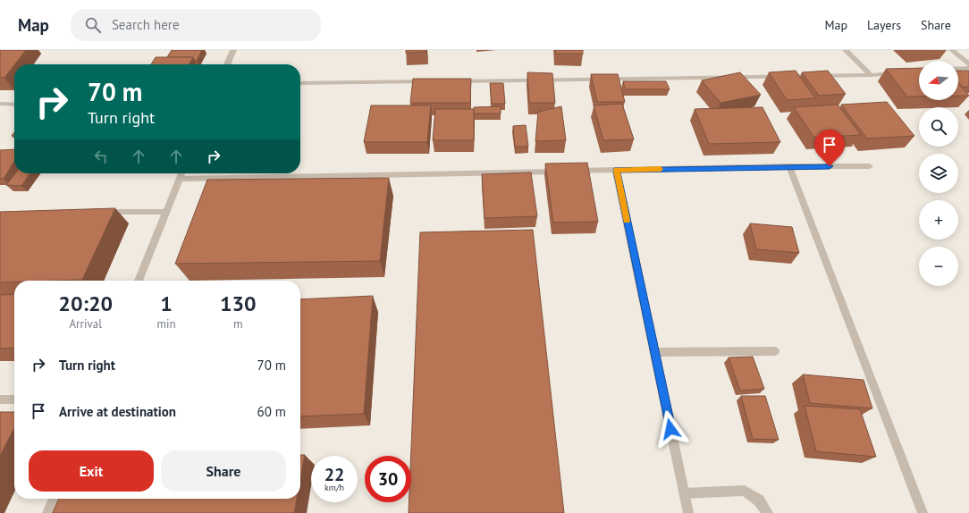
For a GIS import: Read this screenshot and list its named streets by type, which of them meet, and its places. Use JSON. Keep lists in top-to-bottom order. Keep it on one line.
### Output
{"north":"left","page":{"header":"Map","search":"Search here","nav":["Map","Layers","Share"],"map_buttons":["+","−"],"turn":["70 m","Turn right"],"eta":["20:20","Arrival","1","min","130","m"],"list":[{"name":"Turn right","value":"70 m"},{"name":"Arrive at destination","value":"60 m"}],"buttons":["Exit","Share"],"speed":"22 km/h","limit":"30"}}
